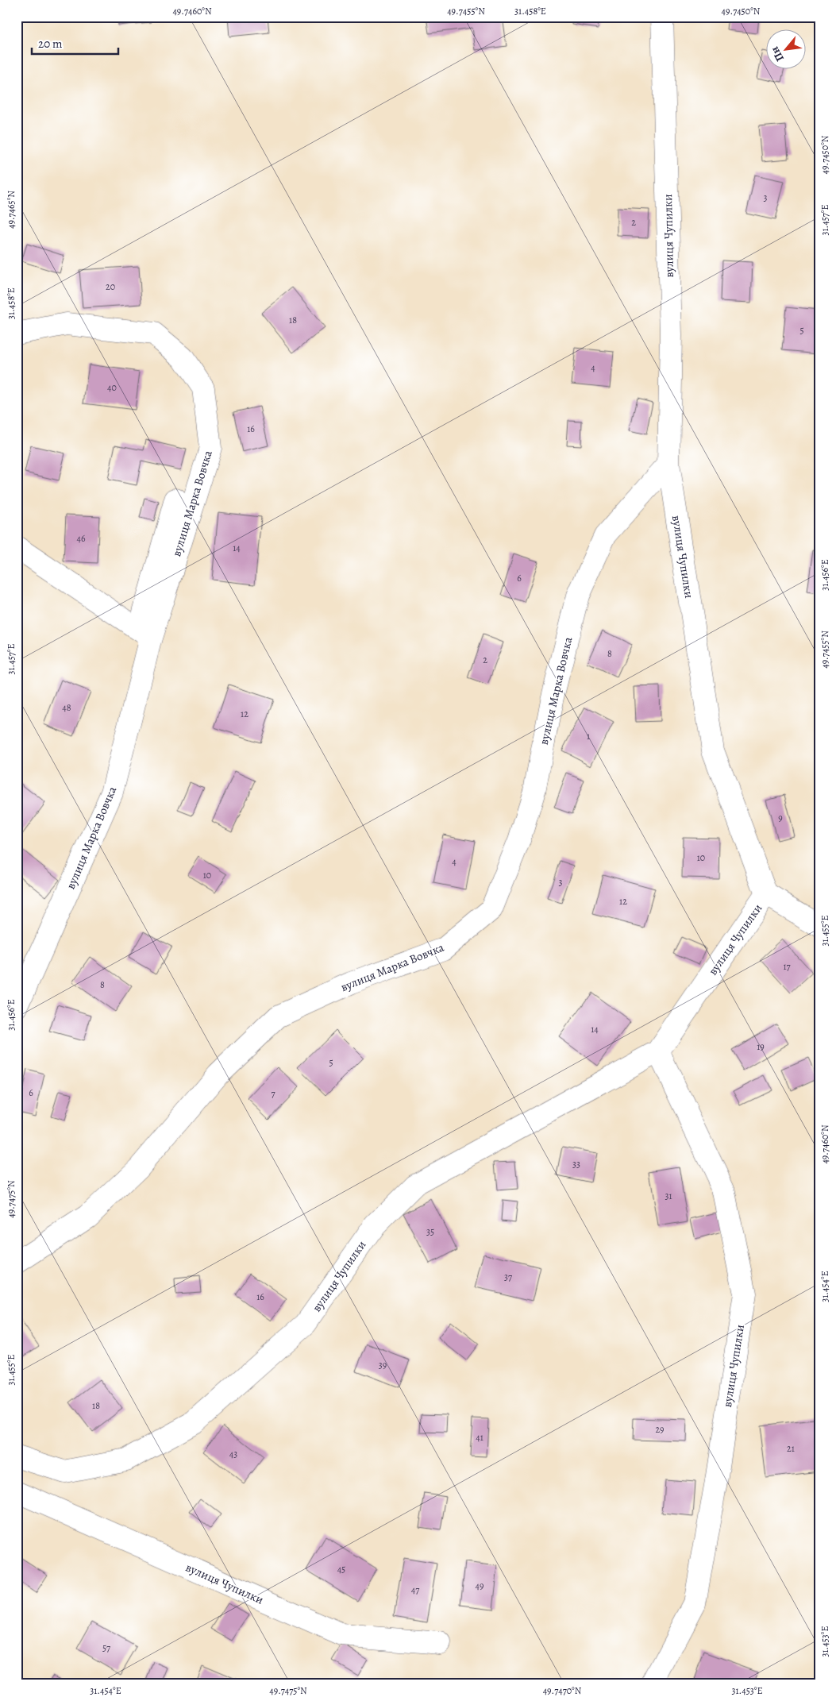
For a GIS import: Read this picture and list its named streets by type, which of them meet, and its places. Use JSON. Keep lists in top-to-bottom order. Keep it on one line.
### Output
{"streets":{"street":["вулиця Чупилки","вулиця Марка Вовчка"]},"crossings":[["вулиця Чупилки","вулиця Марка Вовчка"]],"house_numbers":["3","2","20","18","5","4","40","16","46","14","6","8","2","48","12","1","9","10","4","10","3","12","17","8","14","19","5","6","7","33","31","35","37","16","39","18","29","41","21","43","45","49","47","57"],"scale_bar":"20 m","north":"bottom left","coordinates":["49.7460°N","49.7455°N","31.458°E","49.7450°N","49.7465°N","31.457°E","31.456°E","31.455°E","49.7475°N","31.454°E","31.453°E","49.7470°N"]}
